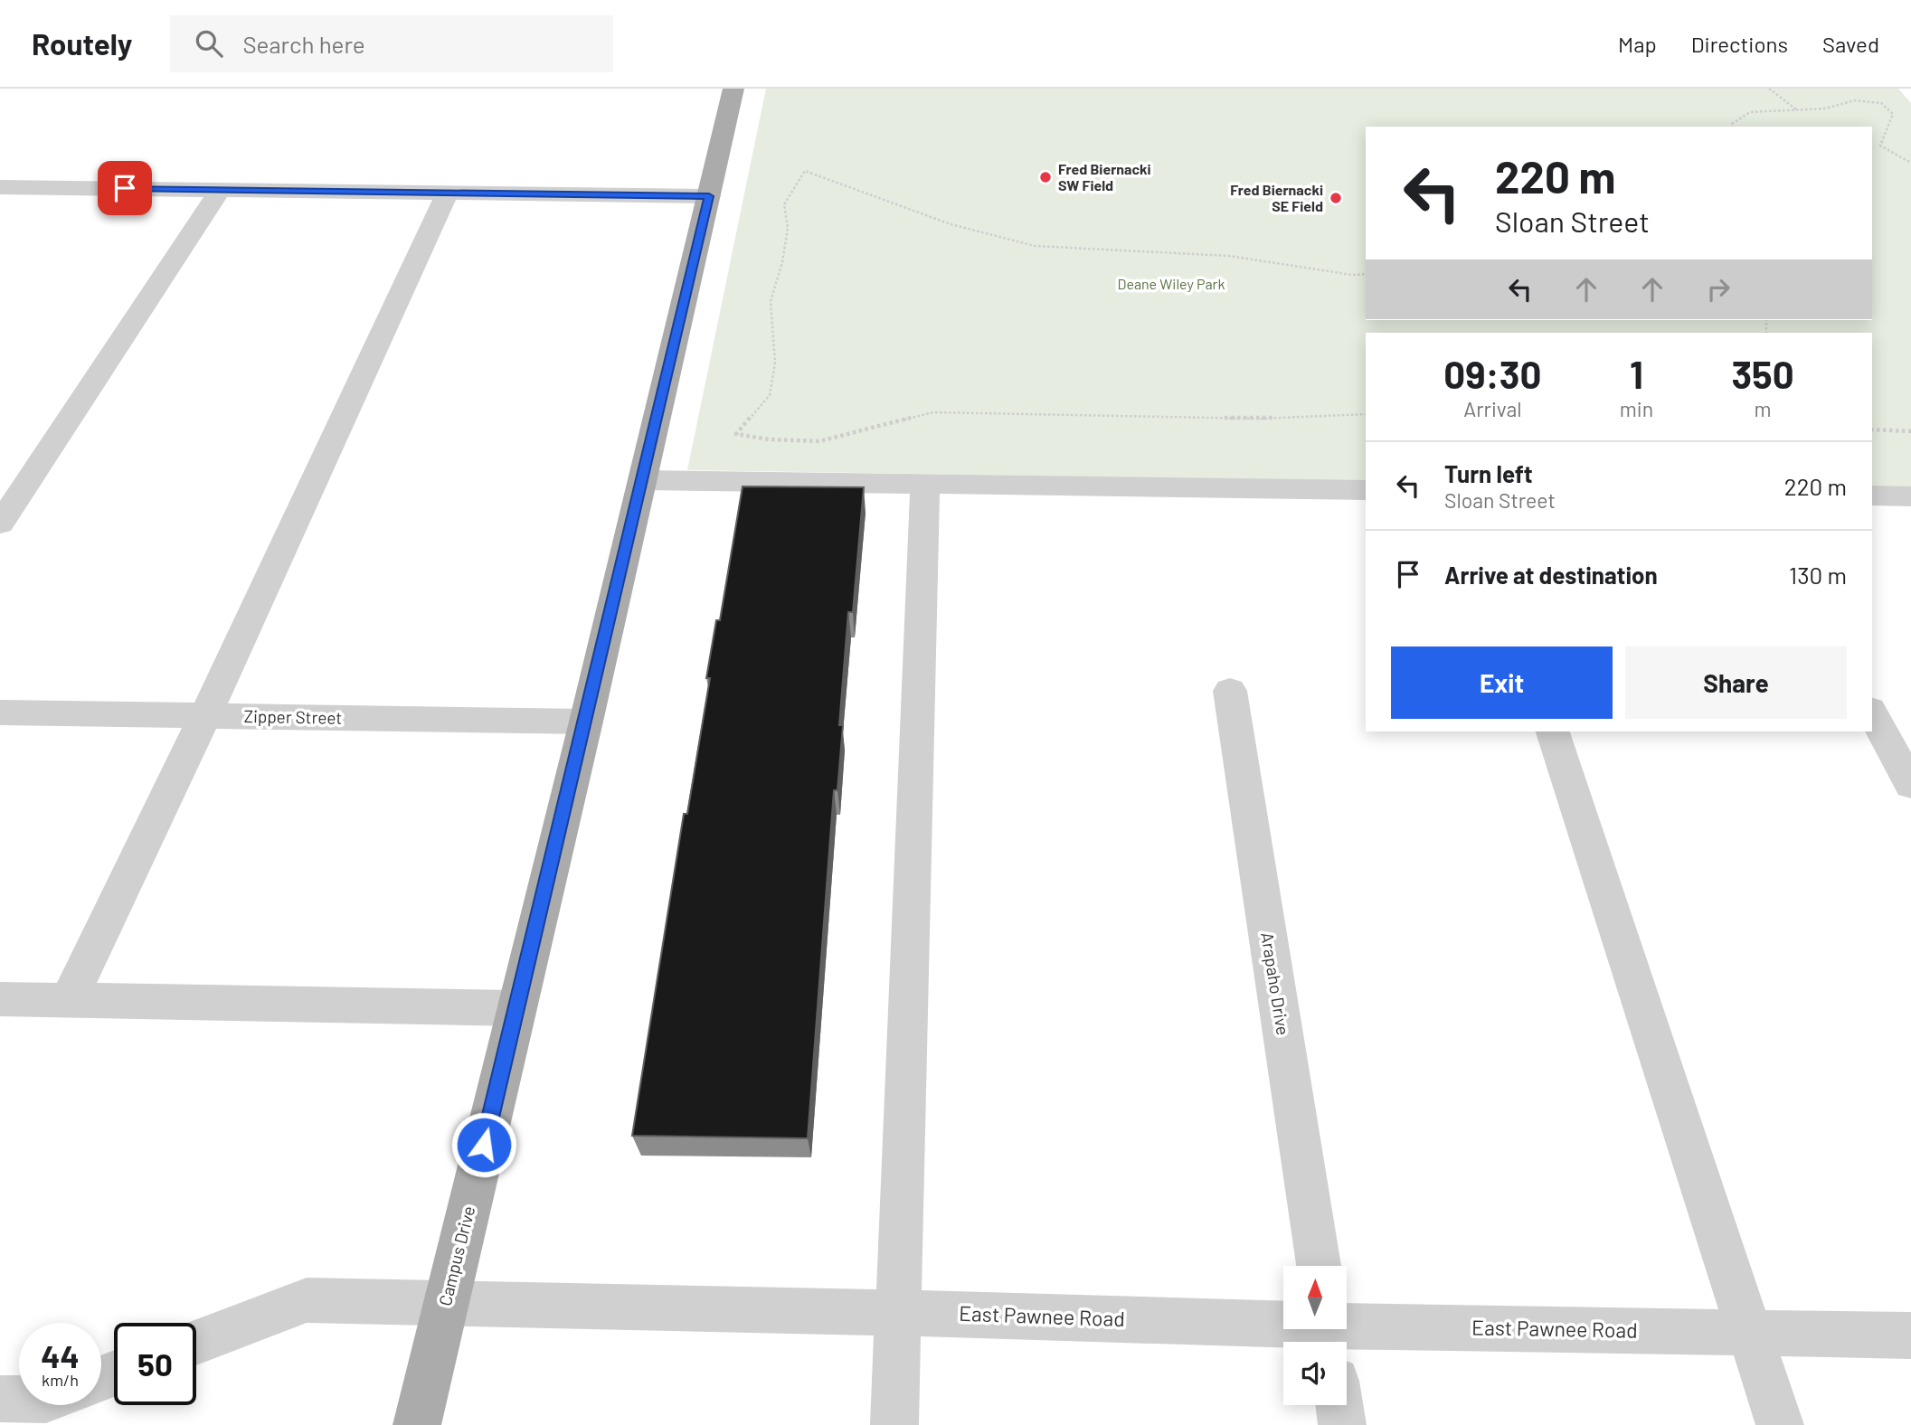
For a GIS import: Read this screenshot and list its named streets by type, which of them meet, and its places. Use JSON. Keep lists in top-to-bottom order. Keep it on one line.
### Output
{"streets":{"main road":["Campus Drive"],"street":["Zipper Street","Arapaho Drive","East Pawnee Road"]},"crossings":[["Zipper Street","Campus Drive"],["Campus Drive","East Pawnee Road"]],"parks":["Deane Wiley Park"],"places":["Fred Biernacki SW Field","Fred Biernacki SE Field"],"north":"top","page":{"header":"Routely","search":"Search here","nav":["Map","Directions","Saved"],"turn":["220 m","Sloan Street"],"eta":["09:30","Arrival","1","min","350","m"],"list":[{"name":"Turn left","note":"Sloan Street","value":"220 m"},{"name":"Arrive at destination","value":"130 m"}],"buttons":["Exit","Share"],"speed":"44 km/h","limit":"50"}}
